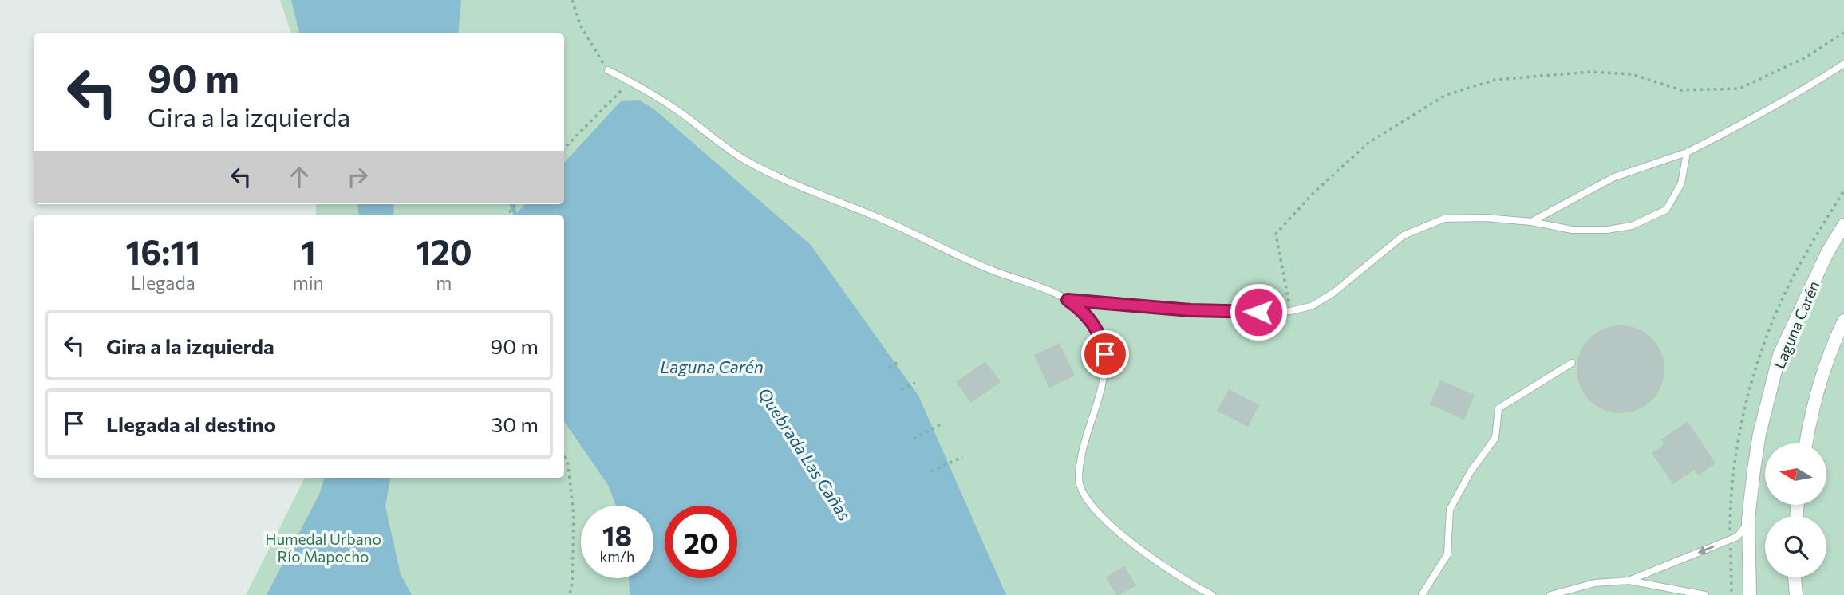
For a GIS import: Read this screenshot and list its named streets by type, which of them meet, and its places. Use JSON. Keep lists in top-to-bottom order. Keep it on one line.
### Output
{"streets":{"street":["Laguna Carén"]},"water":["Laguna Carén","Quebrada Las Cañas"],"parks":["Humedal Urbano Río Mapocho"],"north":"left","page":{"turn":["90 m","Gira a la izquierda"],"eta":["16:11","Llegada","1","min","120","m"],"list":[{"name":"Gira a la izquierda","value":"90 m"},{"name":"Llegada al destino","value":"30 m"}],"speed":"18 km/h","limit":"20"}}
